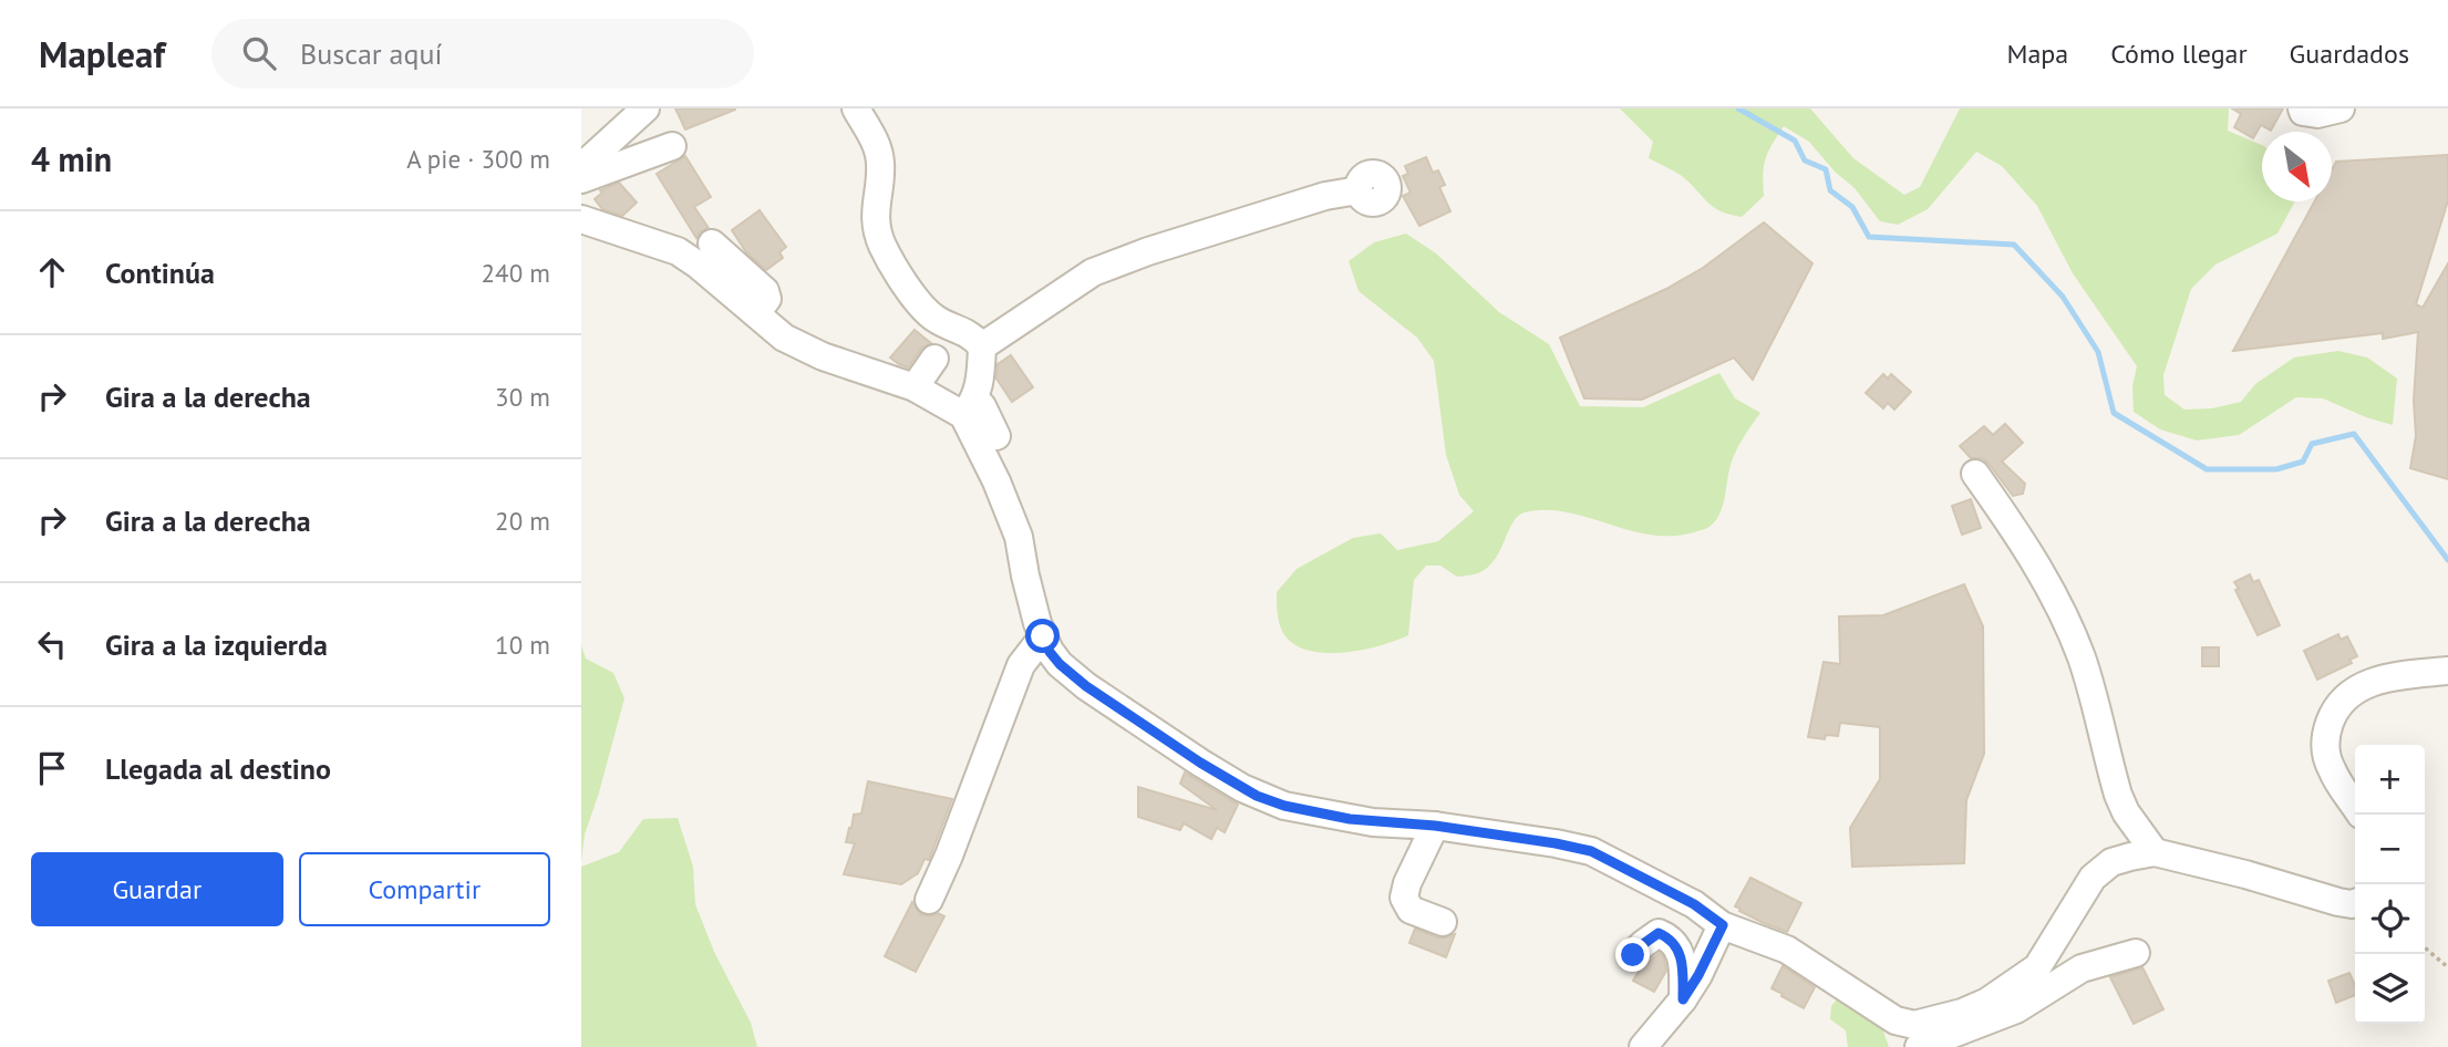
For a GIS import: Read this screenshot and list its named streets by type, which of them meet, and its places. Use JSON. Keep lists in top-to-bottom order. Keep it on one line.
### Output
{"north":"bottom right","page":{"header":"Mapleaf","search":"Buscar aquí","nav":["Mapa","Cómo llegar","Guardados"],"heading":["4 min","A pie · 300 m"],"list":[["Continúa","240 m"],["Gira a la derecha","30 m"],["Gira a la derecha","20 m"],["Gira a la izquierda","10 m"],"Llegada al destino"],"map_buttons":["+","−"],"buttons":["Guardar","Compartir"]}}
